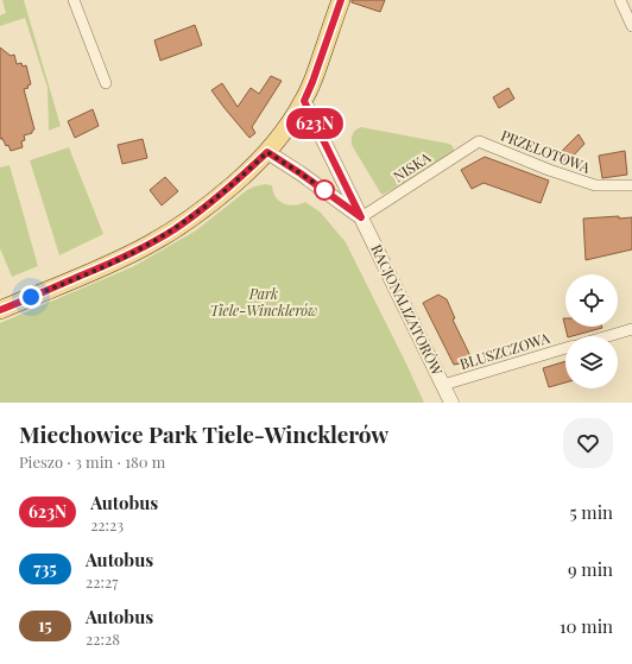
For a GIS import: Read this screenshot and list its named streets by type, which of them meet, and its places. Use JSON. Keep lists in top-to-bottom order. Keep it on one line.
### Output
{"streets":{"street":["PRZELOTOWA","NISKA","RACJONALIZATORÓW","BLUSZCZOWA"]},"crossings":[["PRZELOTOWA","NISKA"],["NISKA","RACJONALIZATORÓW"],["RACJONALIZATORÓW","BLUSZCZOWA"]],"parks":["Park Tiele-Wincklerów"],"lines":["bus line 623N"],"page":{"on_map":"623N","heading":["Miechowice Park Tiele-Wincklerów","Pieszo · 3 min · 180 m"],"list":[{"mark":"623N","name":"Autobus","note":"22:23","value":"5 min"},{"mark":"735","name":"Autobus","note":"22:27","value":"9 min"},{"mark":"15","name":"Autobus","note":"22:28","value":"10 min"}]}}
